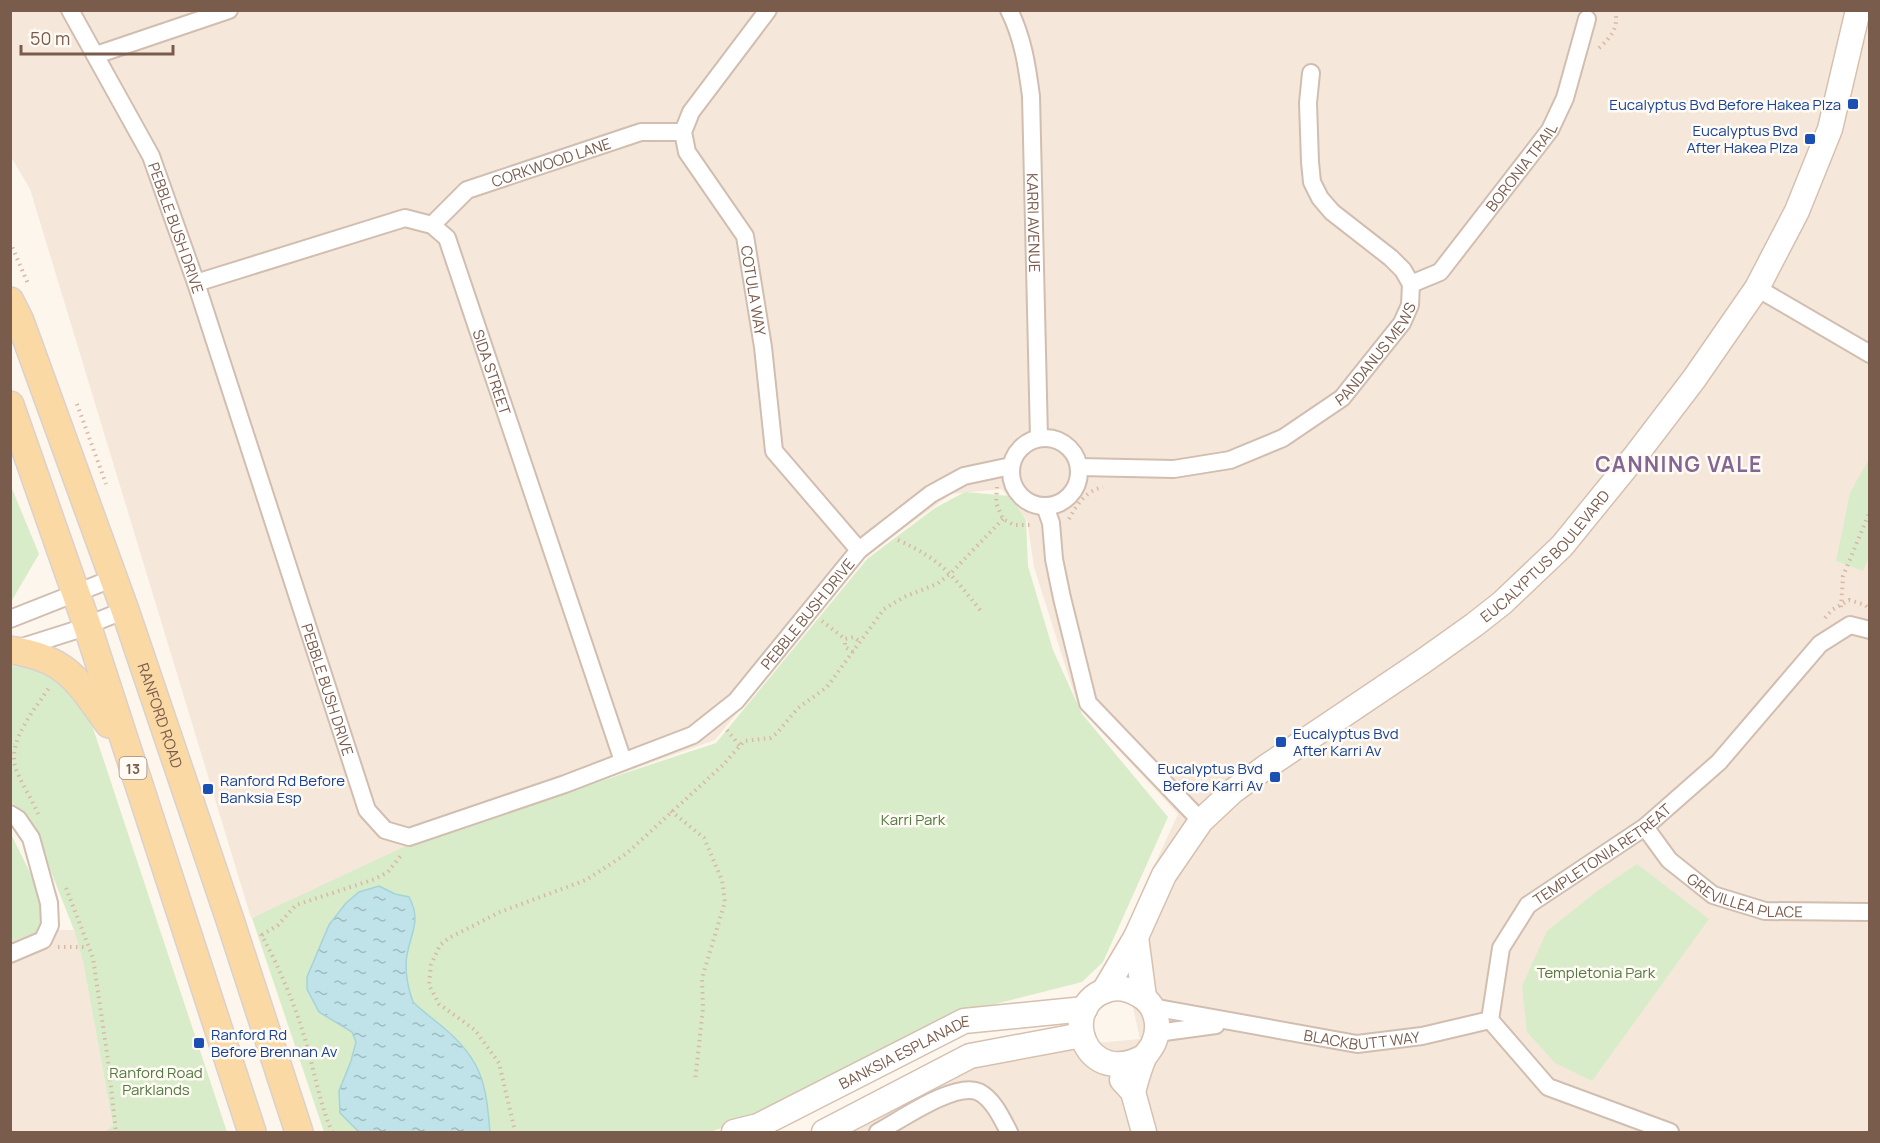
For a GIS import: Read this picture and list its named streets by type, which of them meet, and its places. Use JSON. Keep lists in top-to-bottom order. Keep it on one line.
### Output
{"streets":{"main road":["RANFORD ROAD","13"],"street":["CORKWOOD LANE","BORONIA TRAIL","KARRI AVENUE","PEBBLE BUSH DRIVE","COTULA WAY","PANDANUS MEWS","SIDA STREET","EUCALYPTUS BOULEVARD","TEMPLETONIA RETREAT","GREVILLEA PLACE","BLACKBUTT WAY","BANKSIA ESPLANADE"]},"crossings":[["CORKWOOD LANE","COTULA WAY"],["CORKWOOD LANE","SIDA STREET"],["BORONIA TRAIL","PANDANUS MEWS"],["KARRI AVENUE","PEBBLE BUSH DRIVE"],["KARRI AVENUE","PANDANUS MEWS"],["PEBBLE BUSH DRIVE","COTULA WAY"],["PEBBLE BUSH DRIVE","PANDANUS MEWS"],["PEBBLE BUSH DRIVE","SIDA STREET"],["EUCALYPTUS BOULEVARD","BLACKBUTT WAY"],["EUCALYPTUS BOULEVARD","BANKSIA ESPLANADE"],["TEMPLETONIA RETREAT","GREVILLEA PLACE"],["TEMPLETONIA RETREAT","BLACKBUTT WAY"],["BLACKBUTT WAY","BANKSIA ESPLANADE"]],"districts":["CANNING VALE"],"parks":["Karri Park","Templetonia Park","Ranford Road Parklands"],"places":{"transit":["Eucalyptus Bvd Before Hakea Plza","Eucalyptus Bvd After Hakea Plza","Eucalyptus Bvd After Karri Av","Eucalyptus Bvd Before Karri Av","Ranford Rd Before Banksia Esp","Ranford Rd Before Brennan Av"]},"scale_bar":"50 m"}
